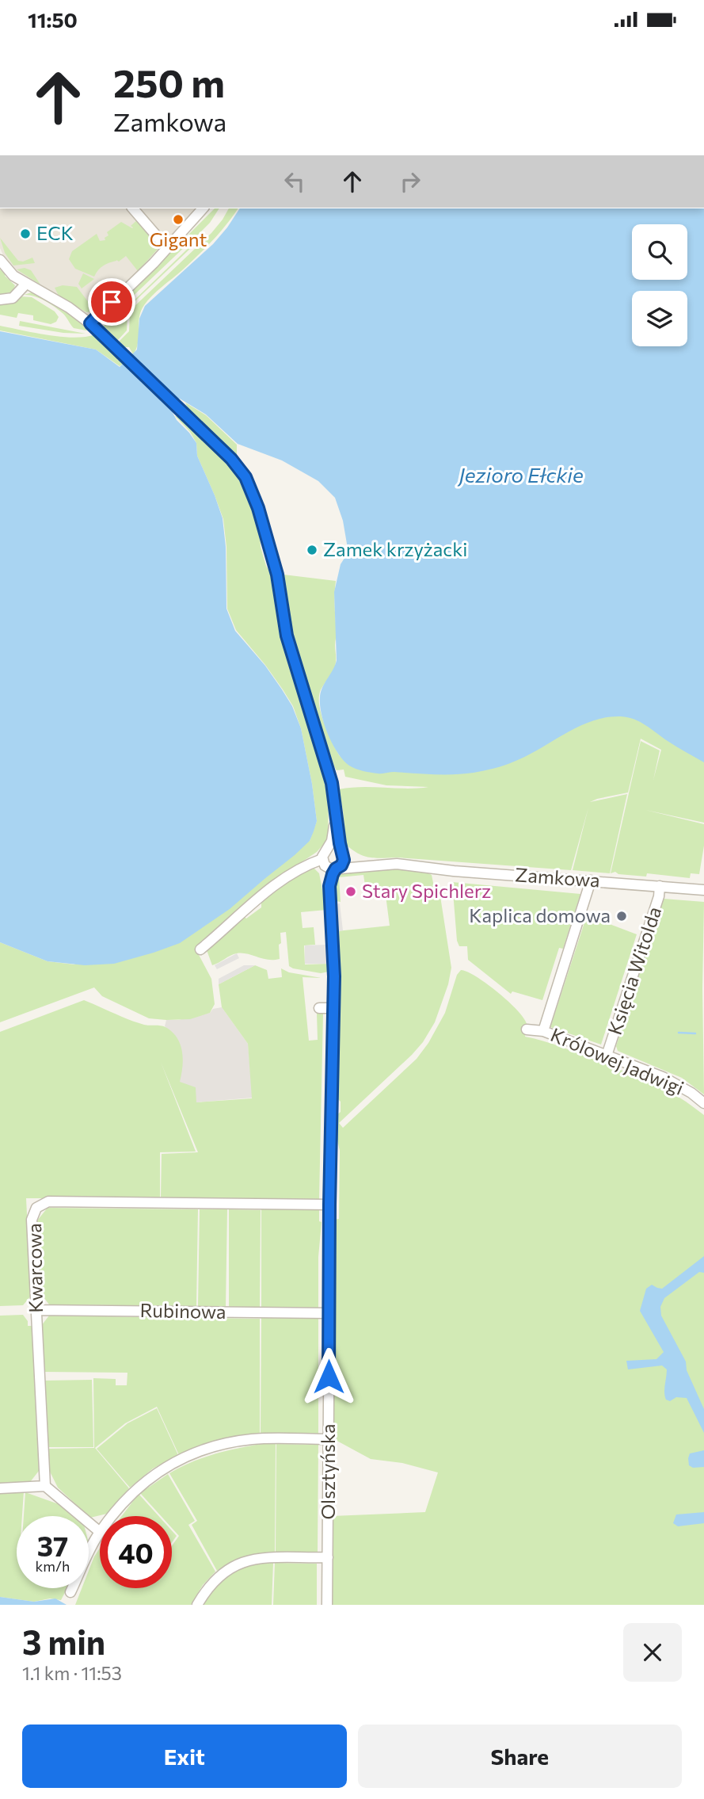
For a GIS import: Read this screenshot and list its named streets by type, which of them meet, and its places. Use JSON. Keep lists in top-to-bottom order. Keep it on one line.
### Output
{"streets":{"street":["Zamkowa","Księcia Witolda","Królowej Jadwigi","Kwarcowa","Rubinowa","Olsztyńska"]},"crossings":[["Zamkowa","Księcia Witolda"],["Księcia Witolda","Królowej Jadwigi"],["Kwarcowa","Rubinowa"],["Kwarcowa","Olsztyńska"],["Rubinowa","Olsztyńska"]],"water":["Jezioro Ełckie"],"places":["Gigant","ECK","Zamek krzyżacki","Stary Spichlerz","Kaplica domowa"],"page":{"status":"11:50","turn":["250 m","Zamkowa"],"speed":"37 km/h","limit":"40","heading":["3 min","1.1 km · 11:53"],"buttons":["Exit","Share"]}}
